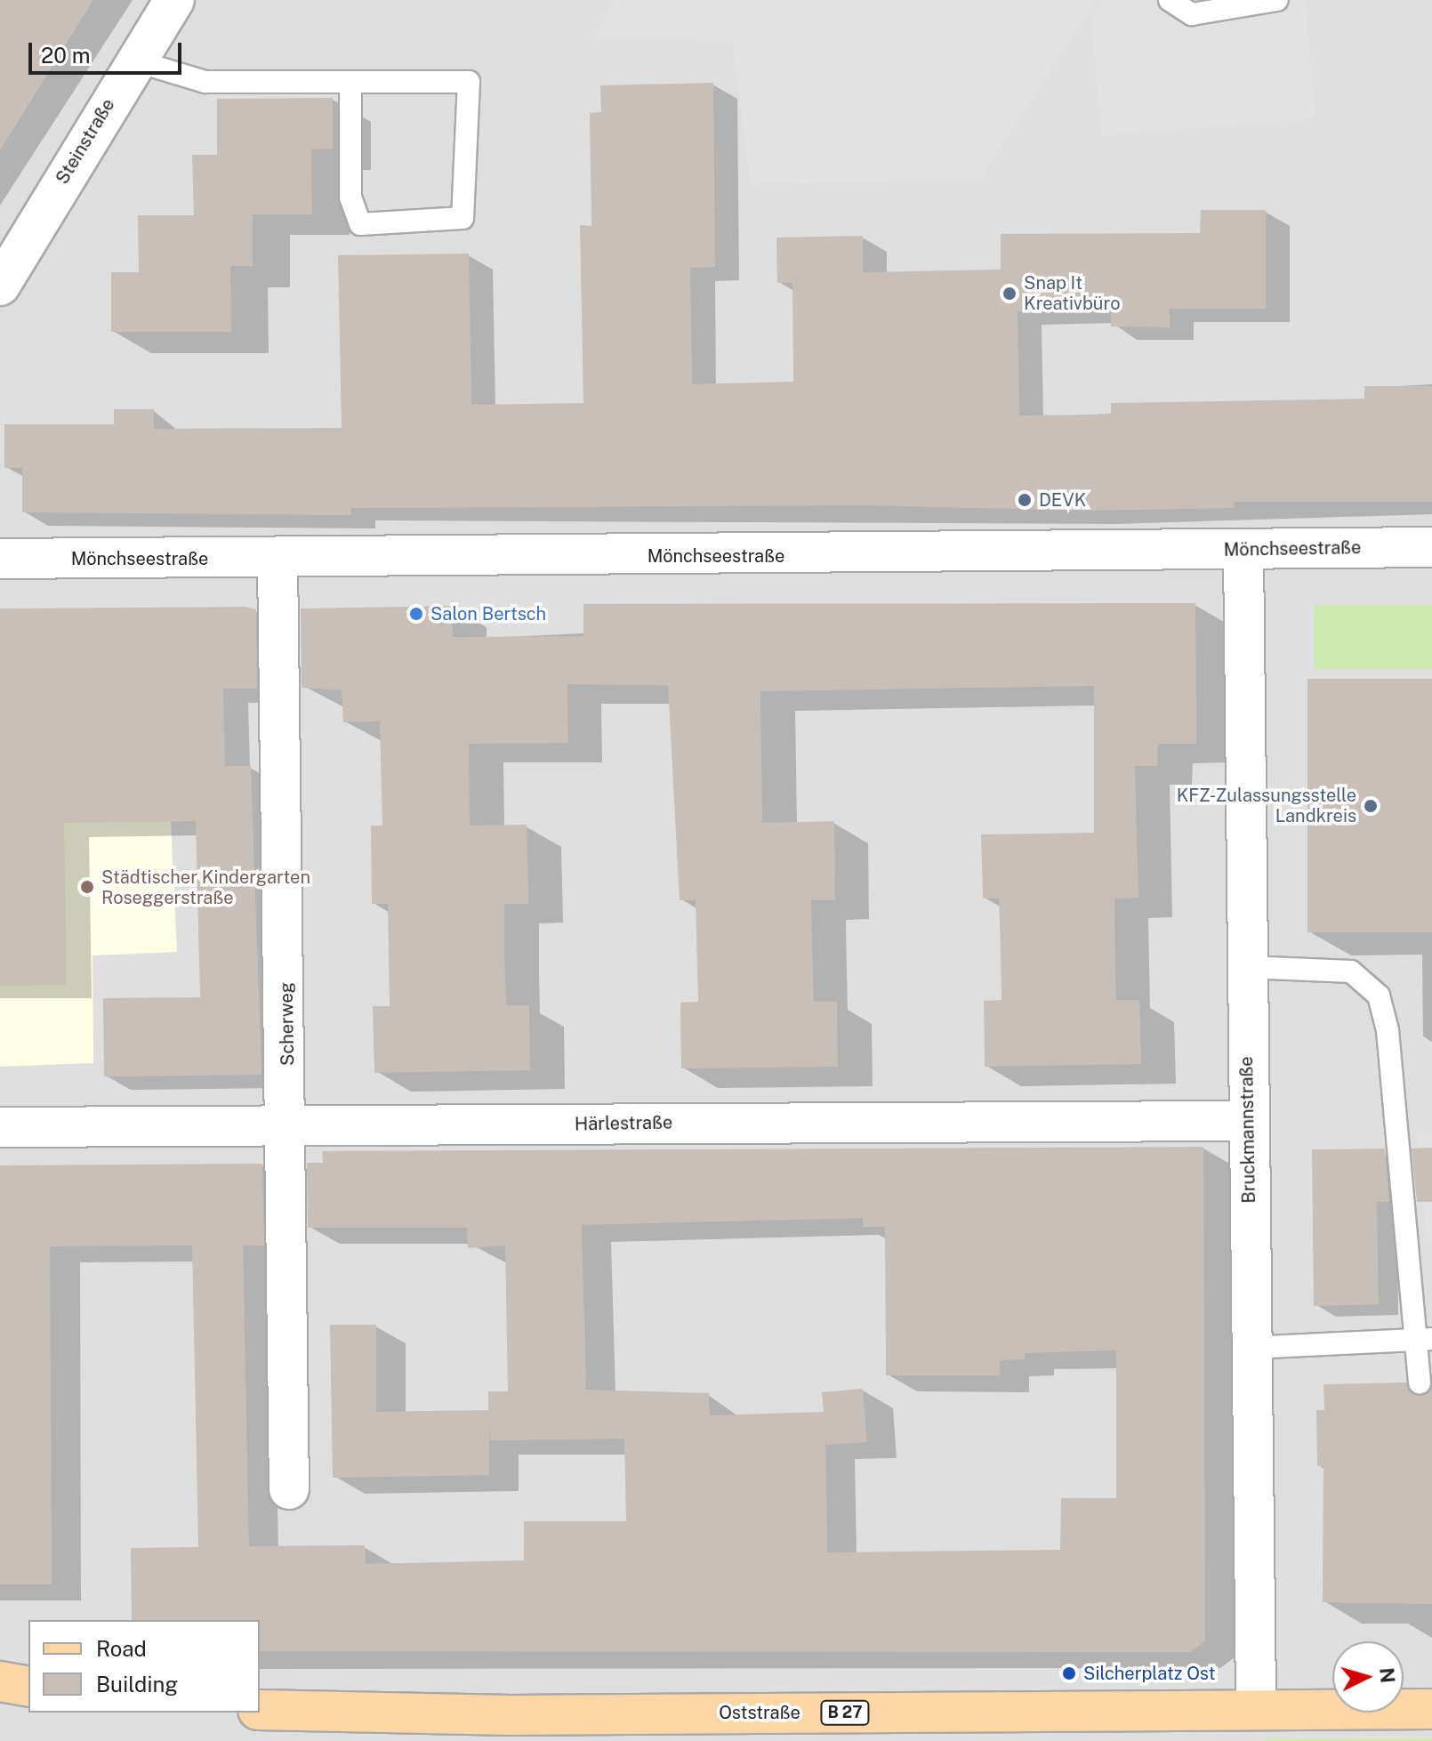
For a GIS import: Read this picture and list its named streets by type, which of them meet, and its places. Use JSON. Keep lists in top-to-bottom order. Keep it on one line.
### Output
{"streets":{"main road":["Oststraße","B 27"],"street":["Steinstraße","Mönchseestraße","Scherweg","Härlestraße","Bruckmannstraße"]},"crossings":[["Mönchseestraße","Scherweg"],["Mönchseestraße","Bruckmannstraße"],["Scherweg","Härlestraße"],["Härlestraße","Bruckmannstraße"],["Bruckmannstraße","Oststraße"]],"places":["Snap It Kreativbüro","DEVK","Salon Bertsch","KFZ-Zulassungsstelle Landkreis","Städtischer Kindergarten Roseggerstraße","Silcherplatz Ost"],"legend":["Road","Building"],"scale_bar":"20 m","north":"right"}
